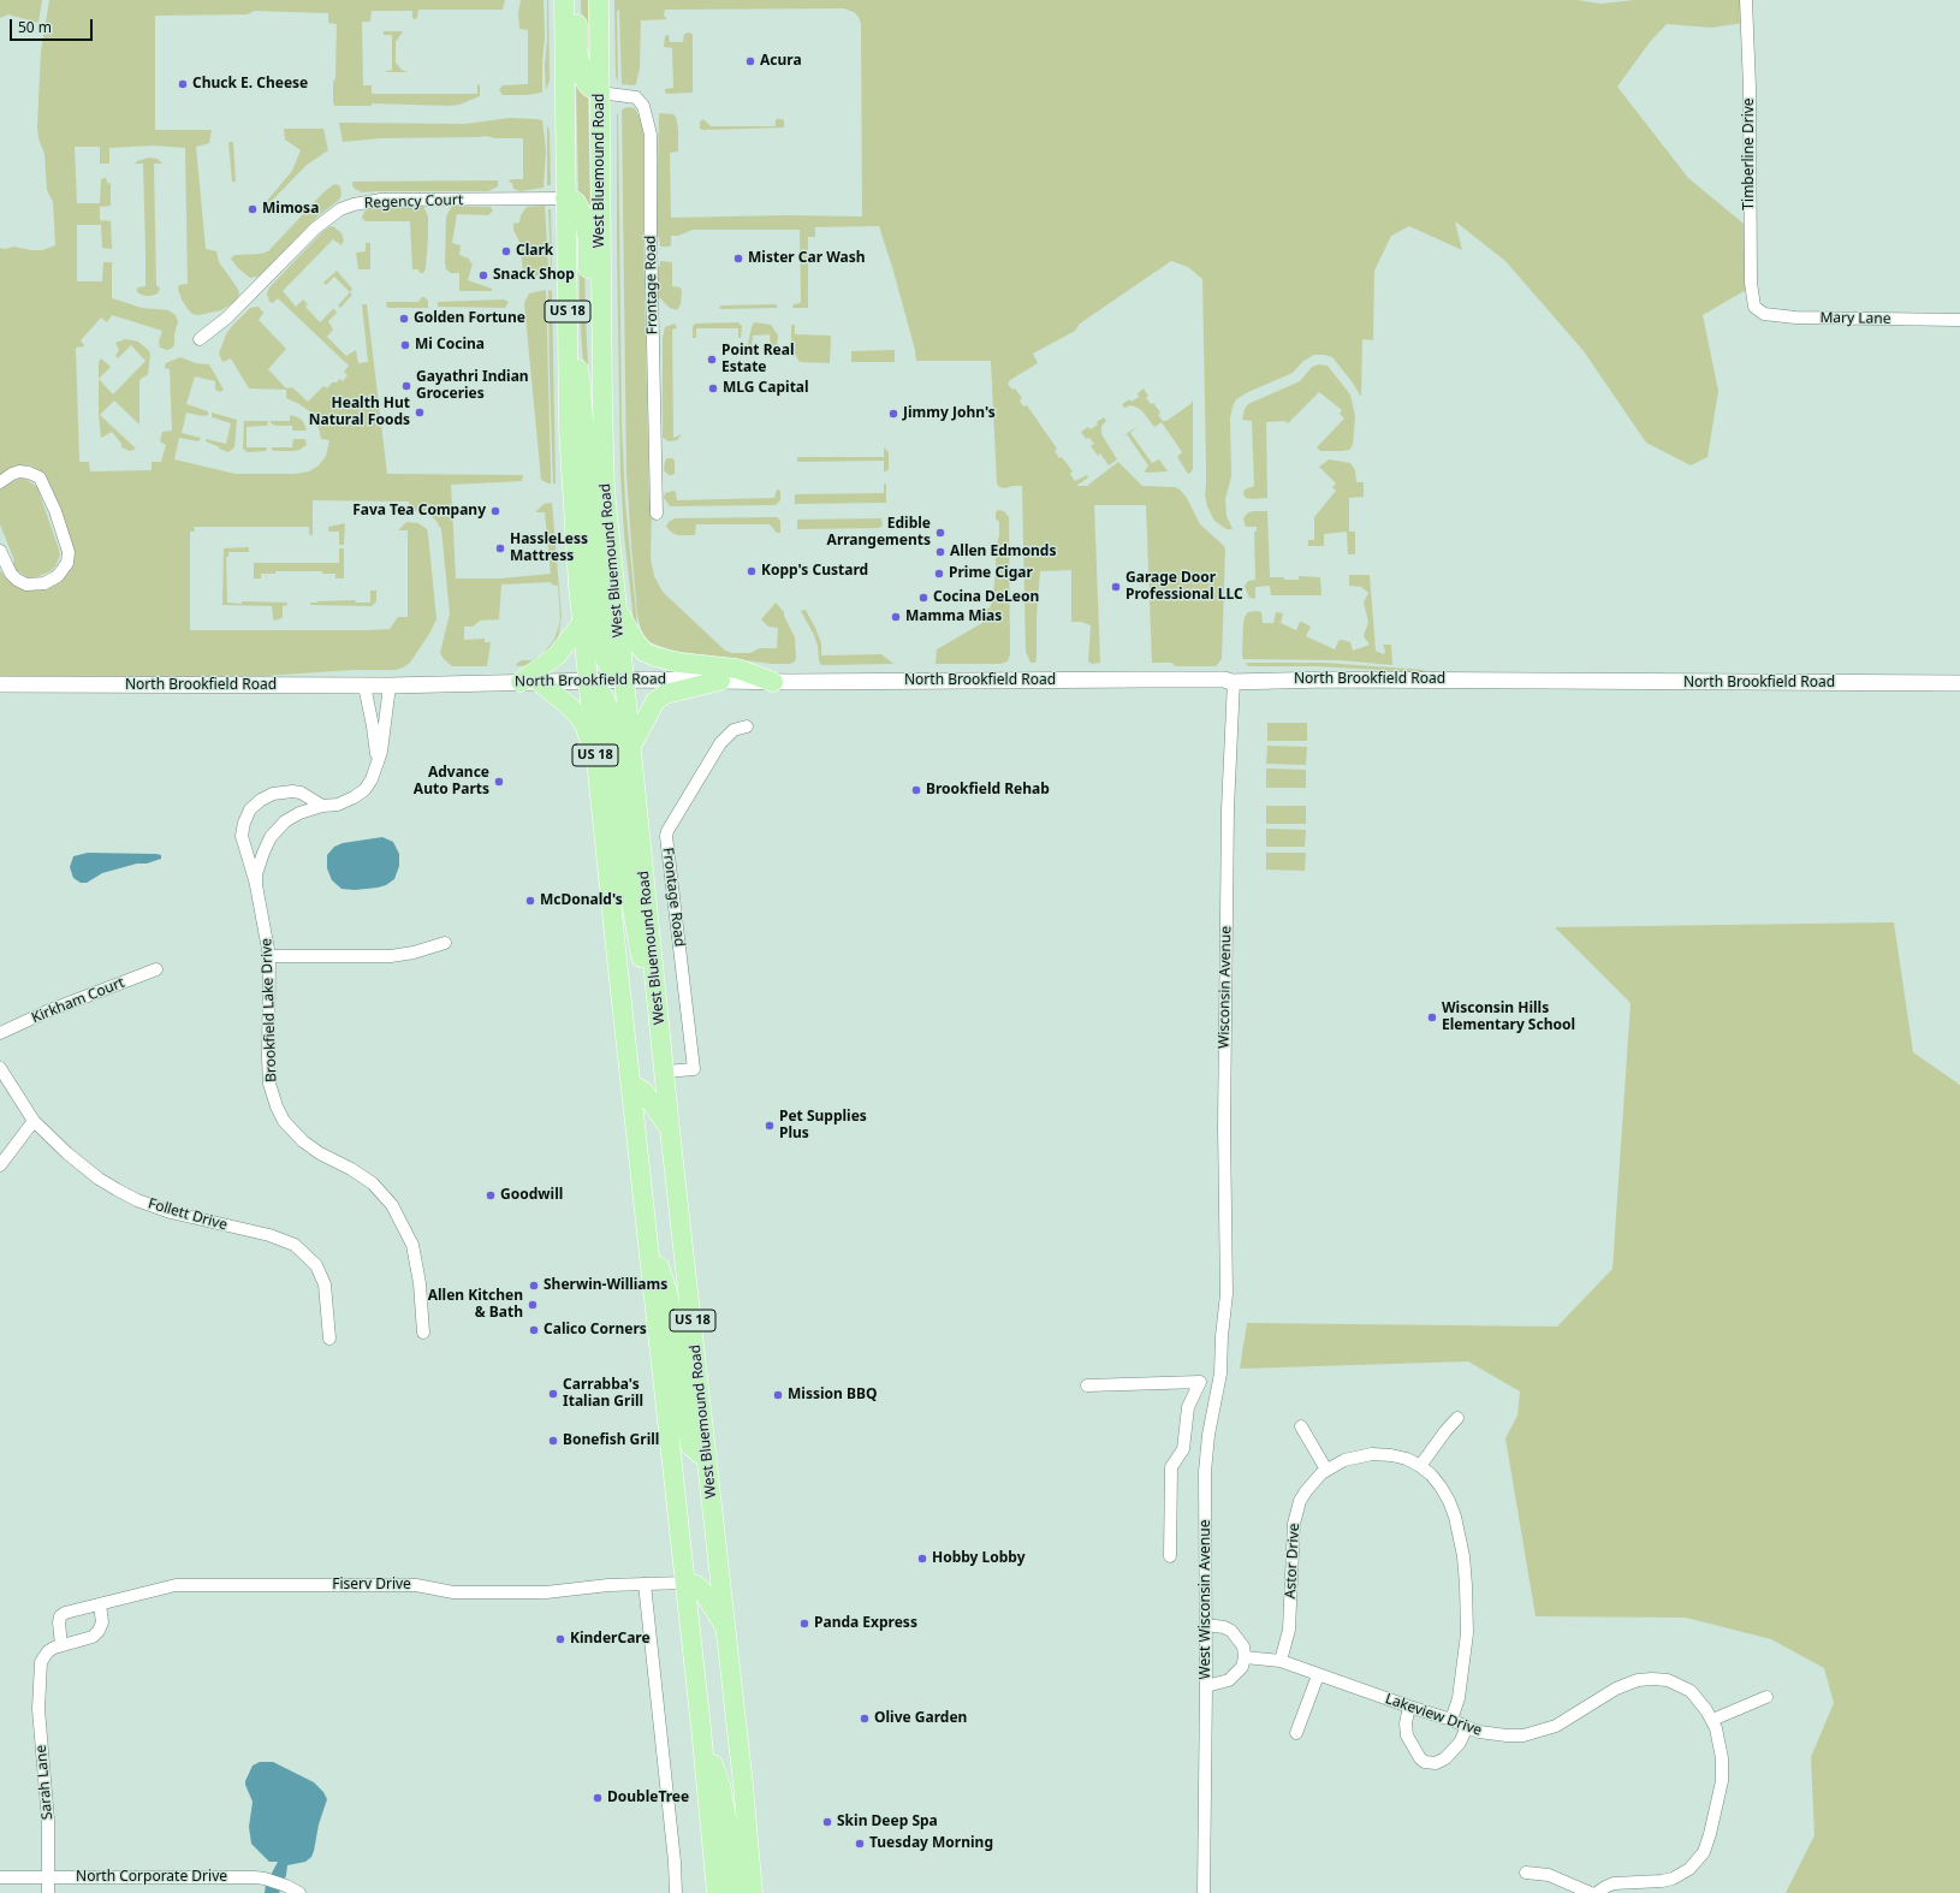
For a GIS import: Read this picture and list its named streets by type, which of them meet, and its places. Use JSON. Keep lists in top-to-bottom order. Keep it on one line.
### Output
{"streets":{"main road":["West Bluemound Road","US 18"],"street":["Timberline Drive","Regency Court","Frontage Road","Mary Lane","North Brookfield Road","Wisconsin Avenue","Kirkham Court","Brookfield Lake Drive","Follett Drive","Astor Drive","Fiserv Drive","West Wisconsin Avenue","Lakeview Drive","Sarah Lane","North Corporate Drive"]},"crossings":[["Timberline Drive","Mary Lane"],["West Bluemound Road","Frontage Road"],["West Bluemound Road","North Brookfield Road"],["Regency Court","US 18"],["US 18","North Brookfield Road"],["US 18","Fiserv Drive"],["North Brookfield Road","Wisconsin Avenue"],["North Brookfield Road","Brookfield Lake Drive"],["Wisconsin Avenue","West Wisconsin Avenue"],["Astor Drive","Lakeview Drive"],["Fiserv Drive","Sarah Lane"],["Sarah Lane","North Corporate Drive"]],"places":["Acura","Chuck E. Cheese","Mimosa","Clark","Mister Car Wash","Snack Shop","Golden Fortune","Mi Cocina","Point Real Estate","Gayathri Indian Groceries","MLG Capital","Health Hut Natural Foods","Jimmy John's","Fava Tea Company","Edible Arrangements","HassleLess Mattress","Allen Edmonds","Kopp's Custard","Prime Cigar","Garage Door Professional LLC","Cocina DeLeon","Mamma Mias","Advance Auto Parts","Brookfield Rehab","McDonald's","Wisconsin Hills Elementary School","Pet Supplies Plus","Goodwill","Sherwin-Williams","Allen Kitchen & Bath","Calico Corners","Carrabba's Italian Grill","Mission BBQ","Bonefish Grill","Hobby Lobby","Panda Express","KinderCare","Olive Garden","DoubleTree","Skin Deep Spa","Tuesday Morning"],"scale_bar":"50 m"}
